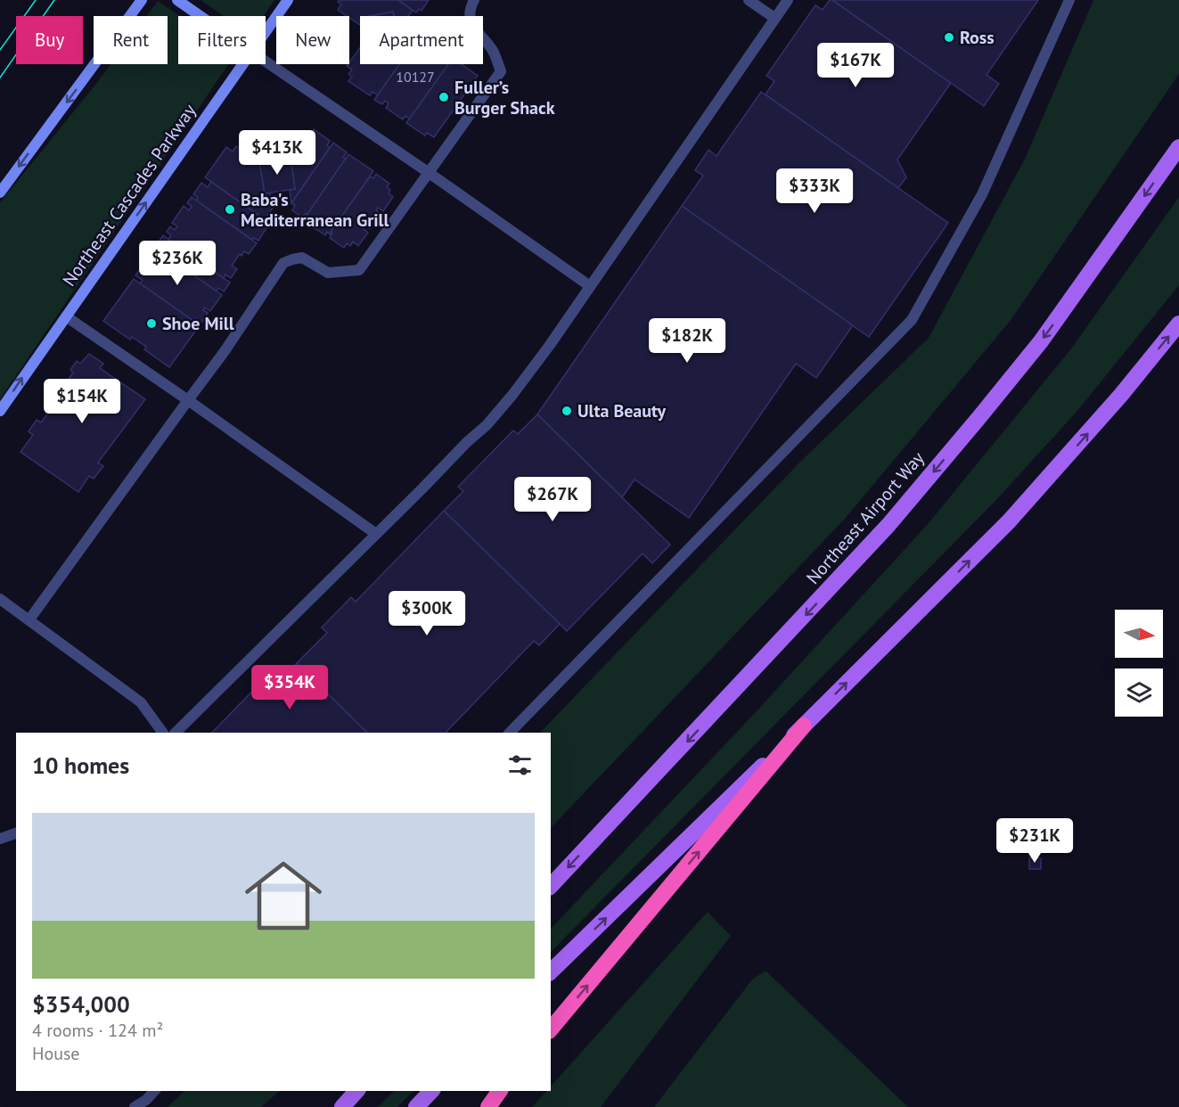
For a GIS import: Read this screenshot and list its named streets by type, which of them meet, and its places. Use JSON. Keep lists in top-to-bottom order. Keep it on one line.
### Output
{"streets":{"main road":["Northeast Airport Way"],"street":["Northeast Cascades Parkway"]},"one_way":["Northeast Cascades Parkway"],"places":["Ross","Fuller’s Burger Shack","Baba's Mediterranean Grill","Shoe Mill","Ulta Beauty"],"house_numbers":["10127"],"north":"right","page":{"chip":["Buy","Rent","Filters","New","Apartment"],"price":["$167K","$413K","$333K","$236K","$182K","$154K","$267K","$300K","$354K","$231K"],"heading":"10 homes","list":[{"name":"$354,000","note":"4 rooms · 124 m² · House"}]}}
